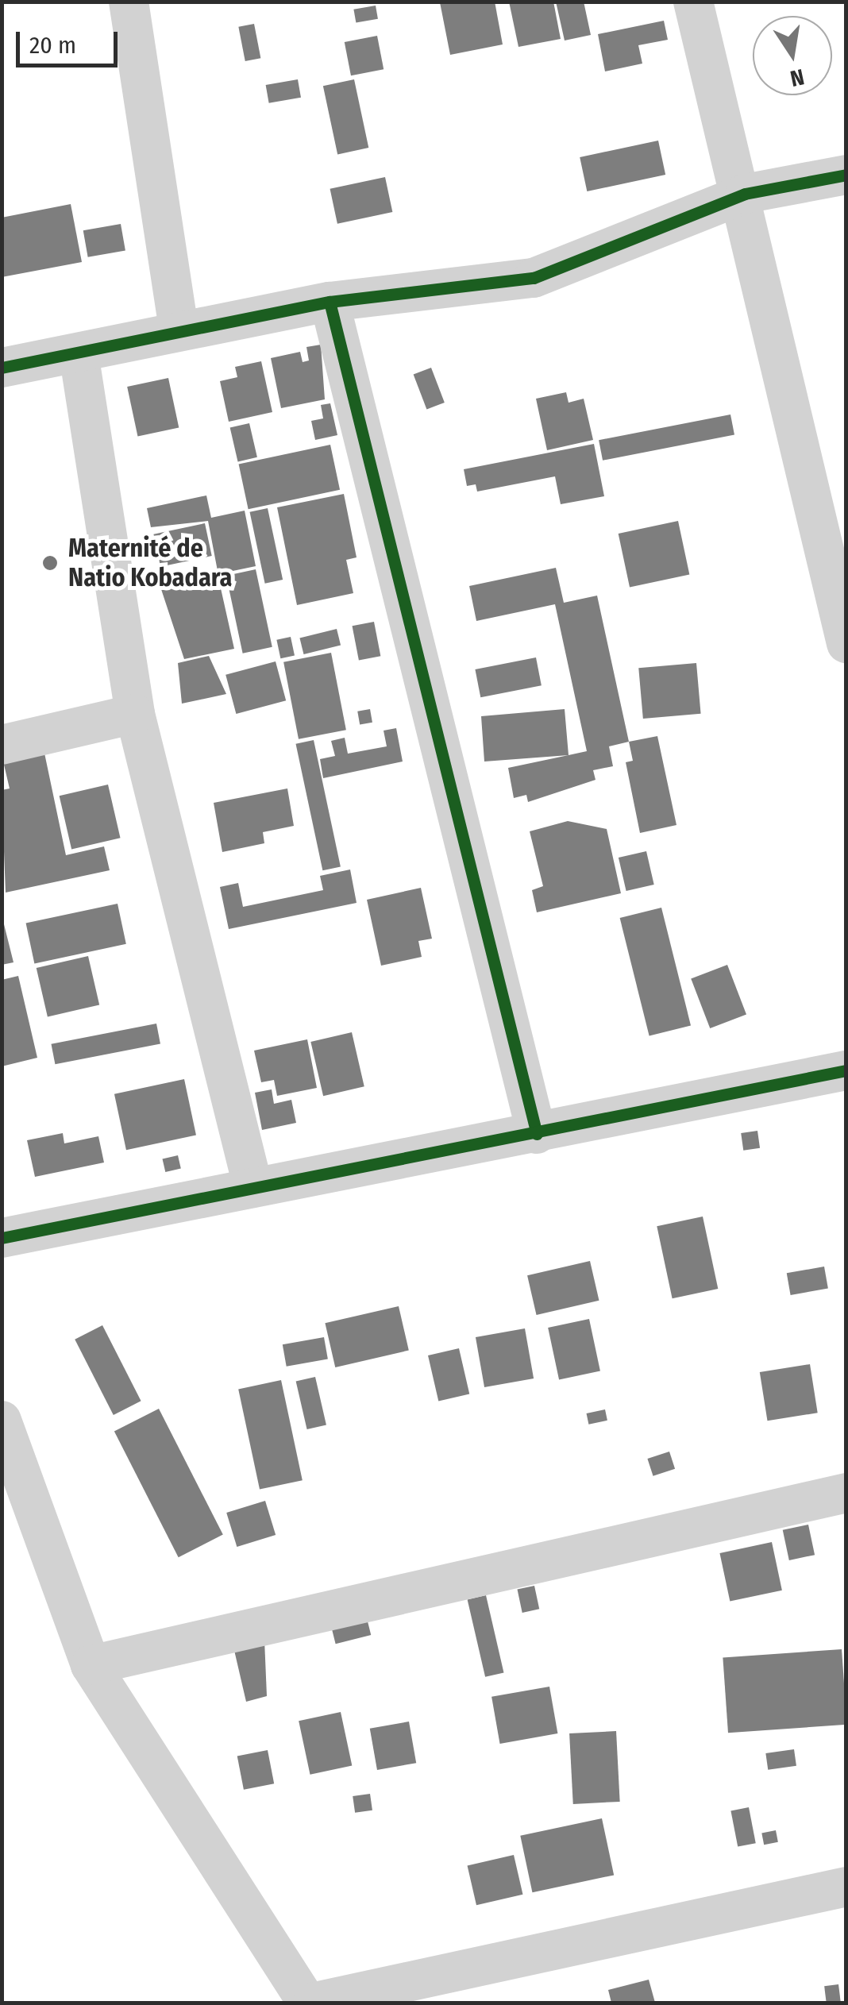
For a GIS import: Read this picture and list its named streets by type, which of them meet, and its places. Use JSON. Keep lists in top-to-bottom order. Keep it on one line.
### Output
{"places":["Maternité de Natio Kobadara"],"scale_bar":"20 m","north":"bottom"}
